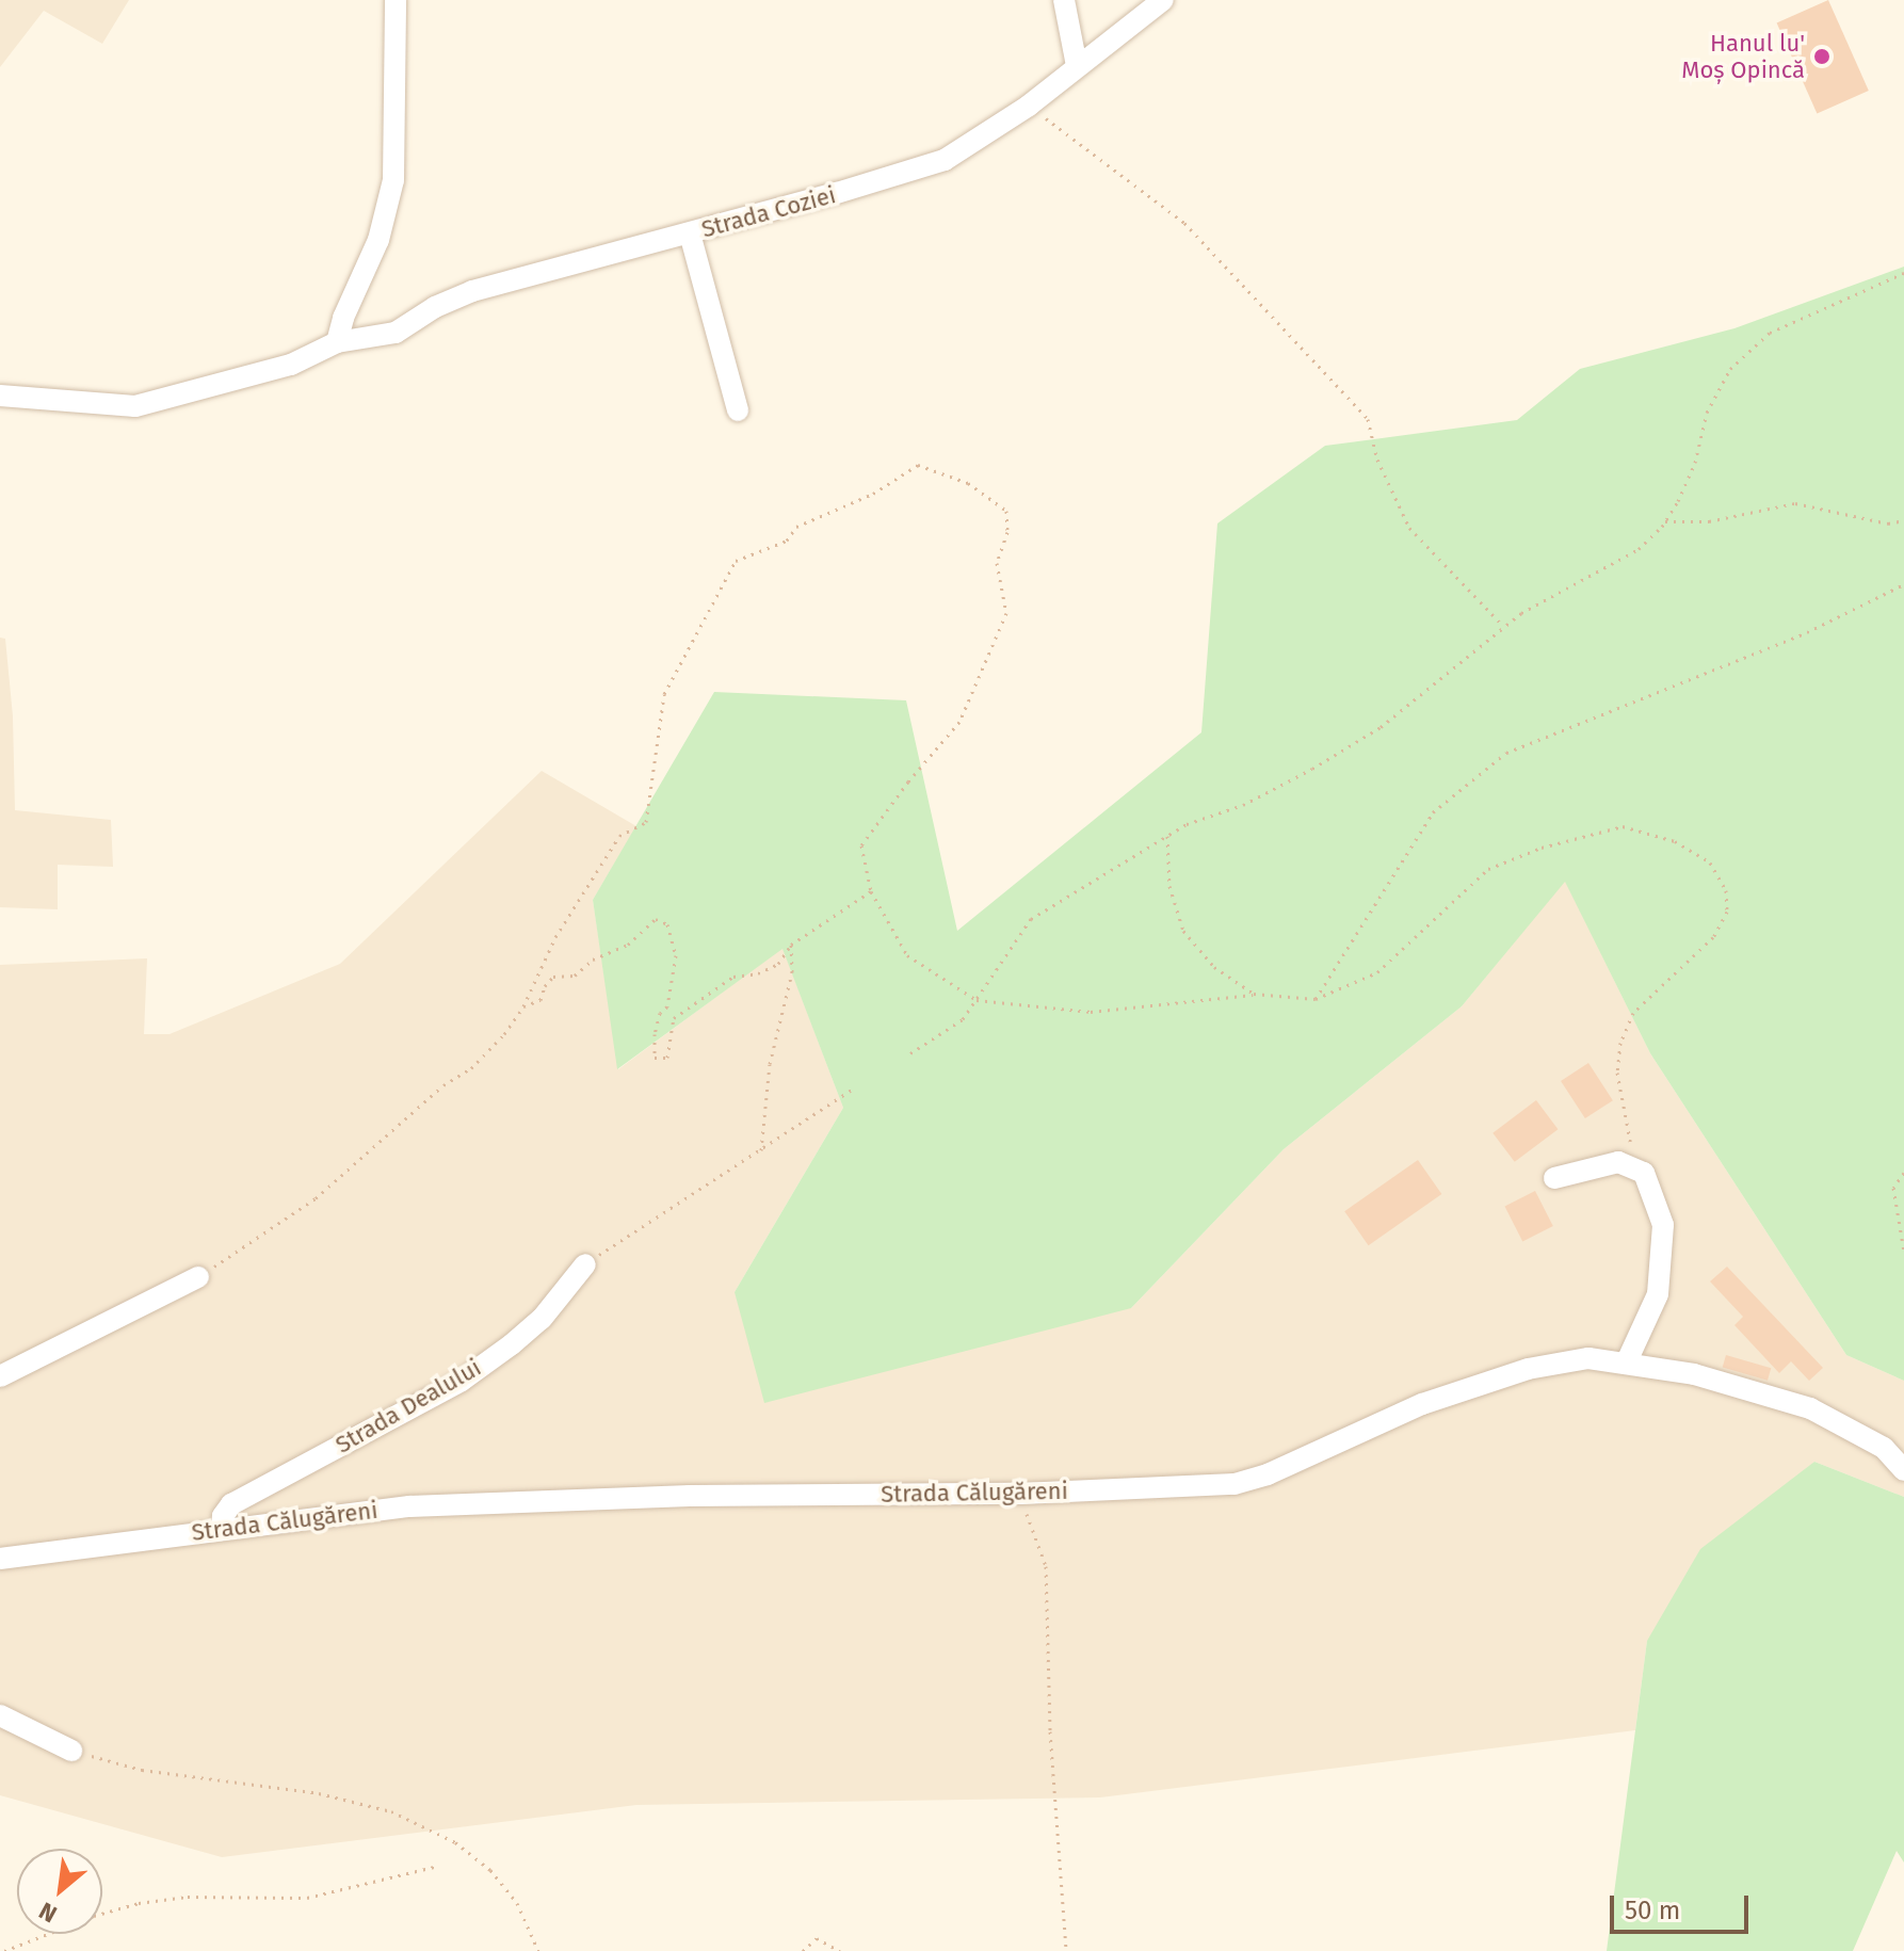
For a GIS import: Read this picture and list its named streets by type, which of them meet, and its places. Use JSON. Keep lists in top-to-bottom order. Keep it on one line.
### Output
{"streets":{"street":["Strada Coziei","Strada Dealului","Strada Călugăreni"]},"crossings":[["Strada Dealului","Strada Călugăreni"]],"places":["Hanul lu' Moș Opincă"],"scale_bar":"50 m","north":"bottom left"}
